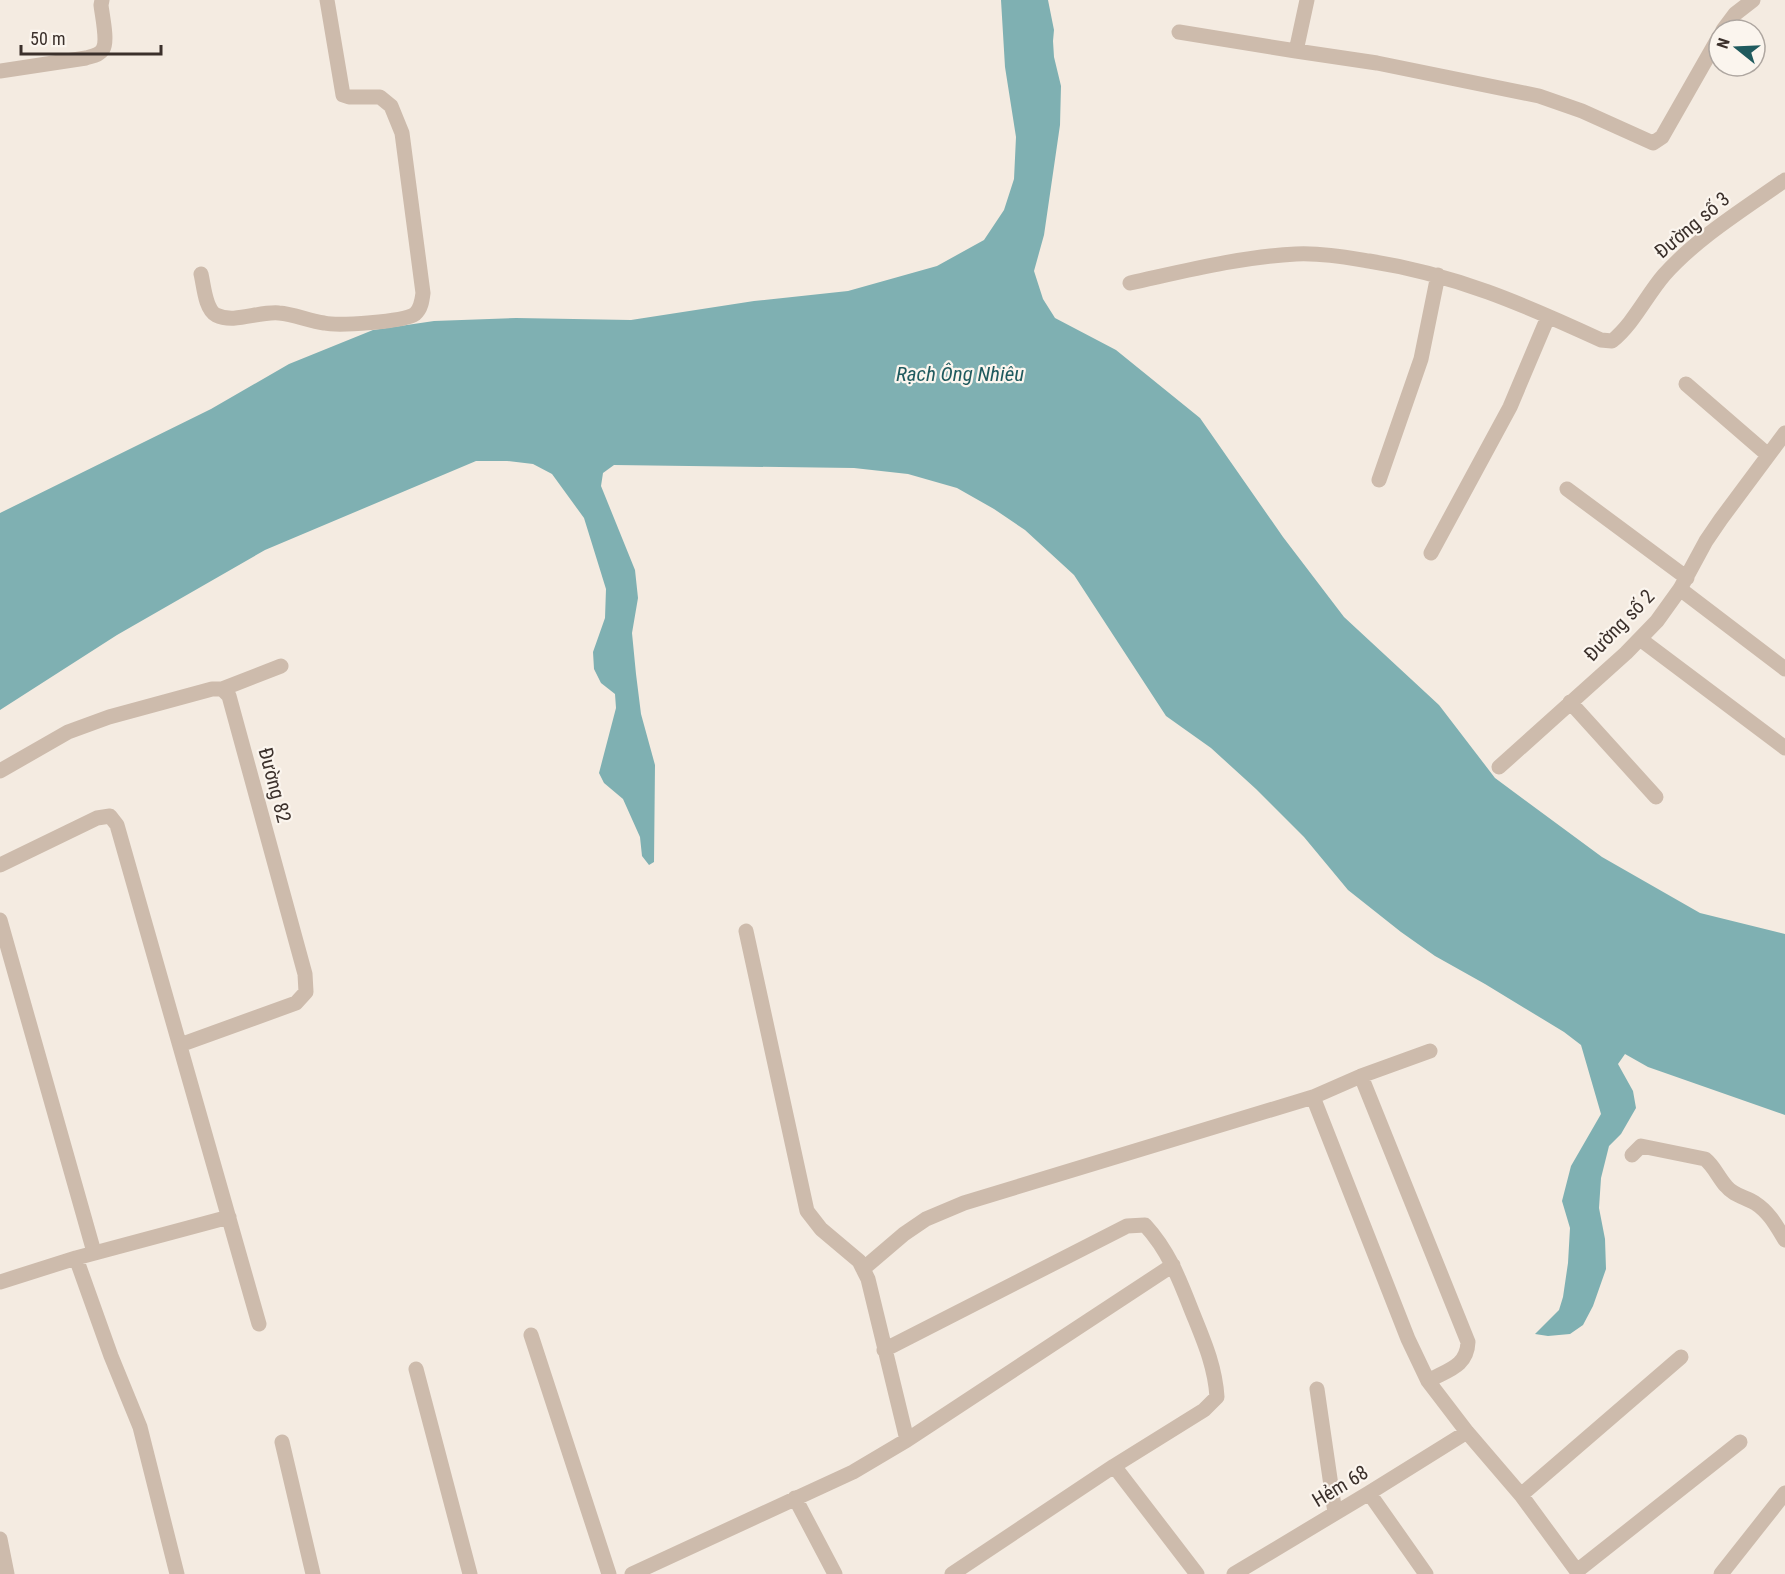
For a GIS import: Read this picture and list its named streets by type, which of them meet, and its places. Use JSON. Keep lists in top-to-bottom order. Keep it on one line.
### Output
{"streets":{"street":["Đường số 3","Đường số 2","Đường 82","Hẻm 68"]},"water":["Rạch Ông Nhiêu"],"scale_bar":"50 m","north":"left"}
